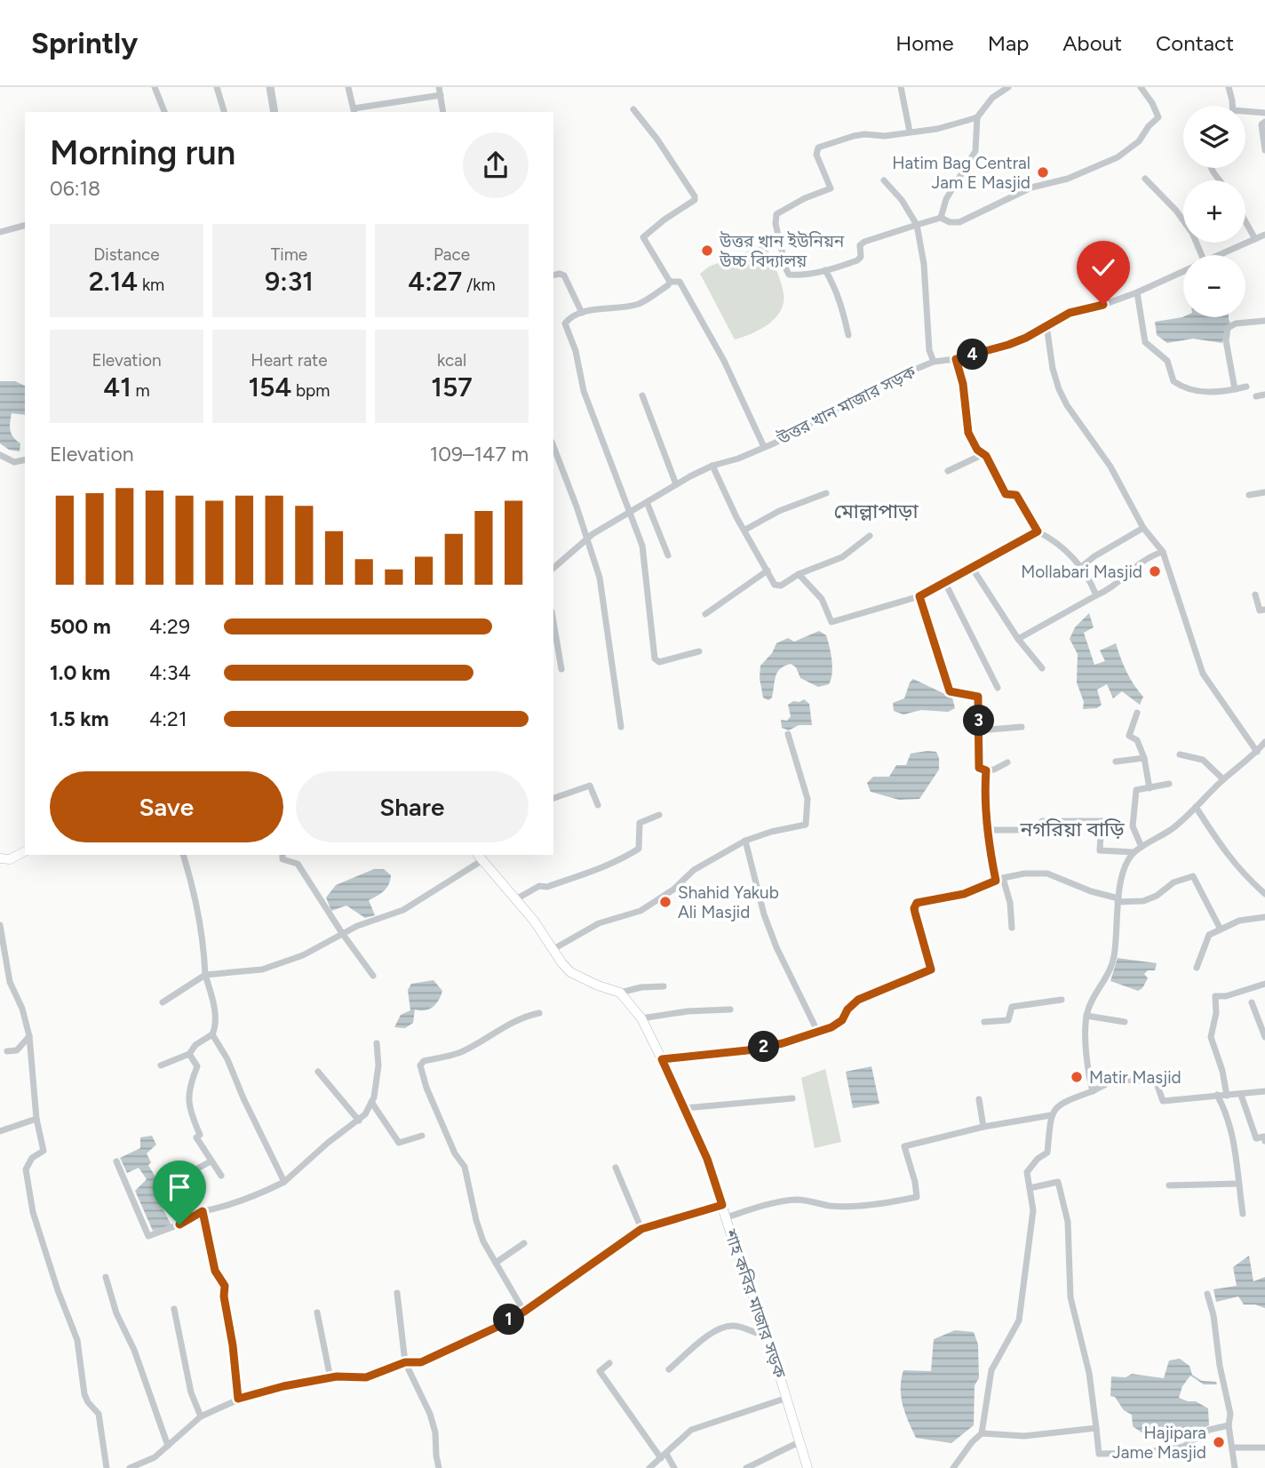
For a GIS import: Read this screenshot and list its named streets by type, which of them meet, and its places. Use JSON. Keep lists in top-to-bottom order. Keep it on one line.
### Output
{"streets":{"main road":["শাহ কবির মাজার সড়ক"],"street":["উত্তর খান মাজার সড়ক"]},"districts":["মোল্লাপাড়া","নগরিয়া বাড়ি"],"places":["Hatim Bag Central Jam E Masjid","উত্তর খান ইউনিয়ন উচ্চ বিদ্যালয়","Mollabari Masjid","Shahid Yakub Ali Masjid","Matir Masjid","Hajipara Jame Masjid"],"page":{"header":"Sprintly","nav":["Home","Map","About","Contact"],"map_buttons":["+","−"],"heading":["Morning run","06:18"],"stats":[["Distance","2.14 km"],["Time","9:31"],["Pace","4:27 /km"],["Elevation","41 m"],["Heart rate","154 bpm"],["kcal","157"]],"pins":["4","3","2","1"],"chart":["Elevation","109–147 m"],"list":[{"name":"500 m","note":"4:29"},{"name":"1.0 km","note":"4:34"},{"name":"1.5 km","note":"4:21"}],"buttons":["Save","Share"]}}
